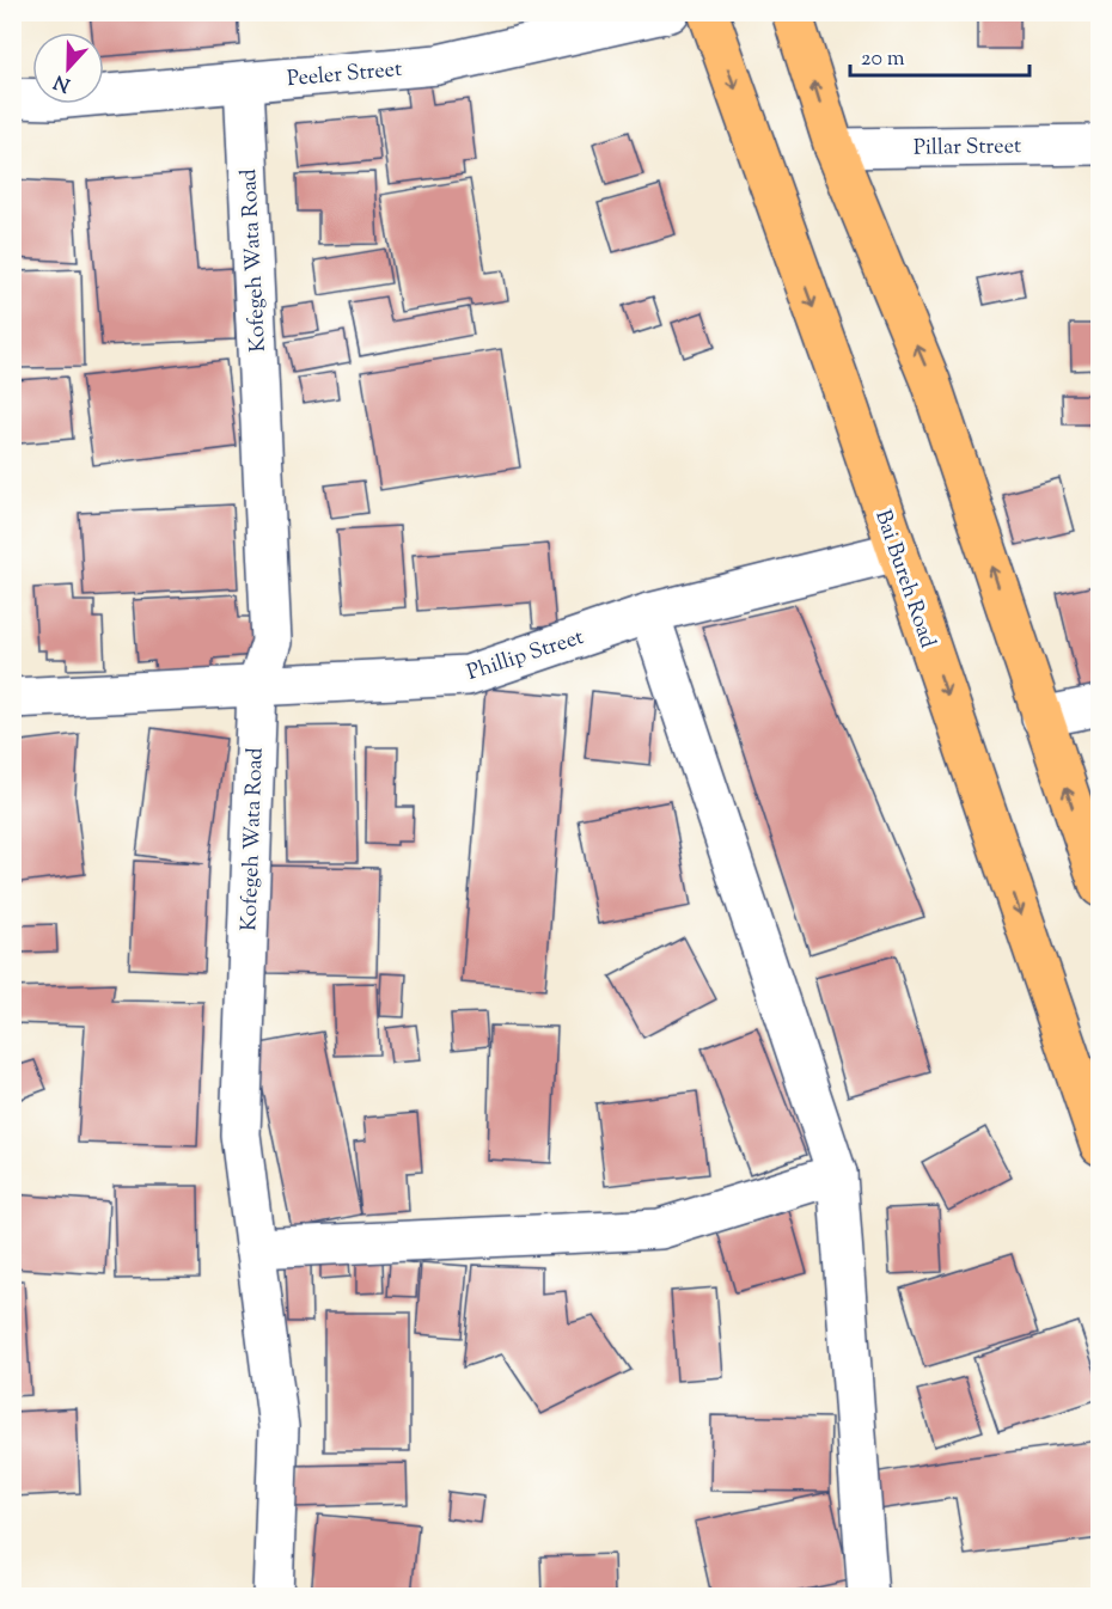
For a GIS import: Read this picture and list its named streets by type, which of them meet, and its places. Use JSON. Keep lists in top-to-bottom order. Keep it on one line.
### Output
{"streets":{"highway":["Bai Bureh Road"],"street":["Peeler Street","Pillar Street","Kofegeh Wata Road","Phillip Street"]},"crossings":[["Peeler Street","Kofegeh Wata Road"],["Kofegeh Wata Road","Phillip Street"],["Bai Bureh Road","Phillip Street"]],"scale_bar":"20 m","north":"bottom"}
